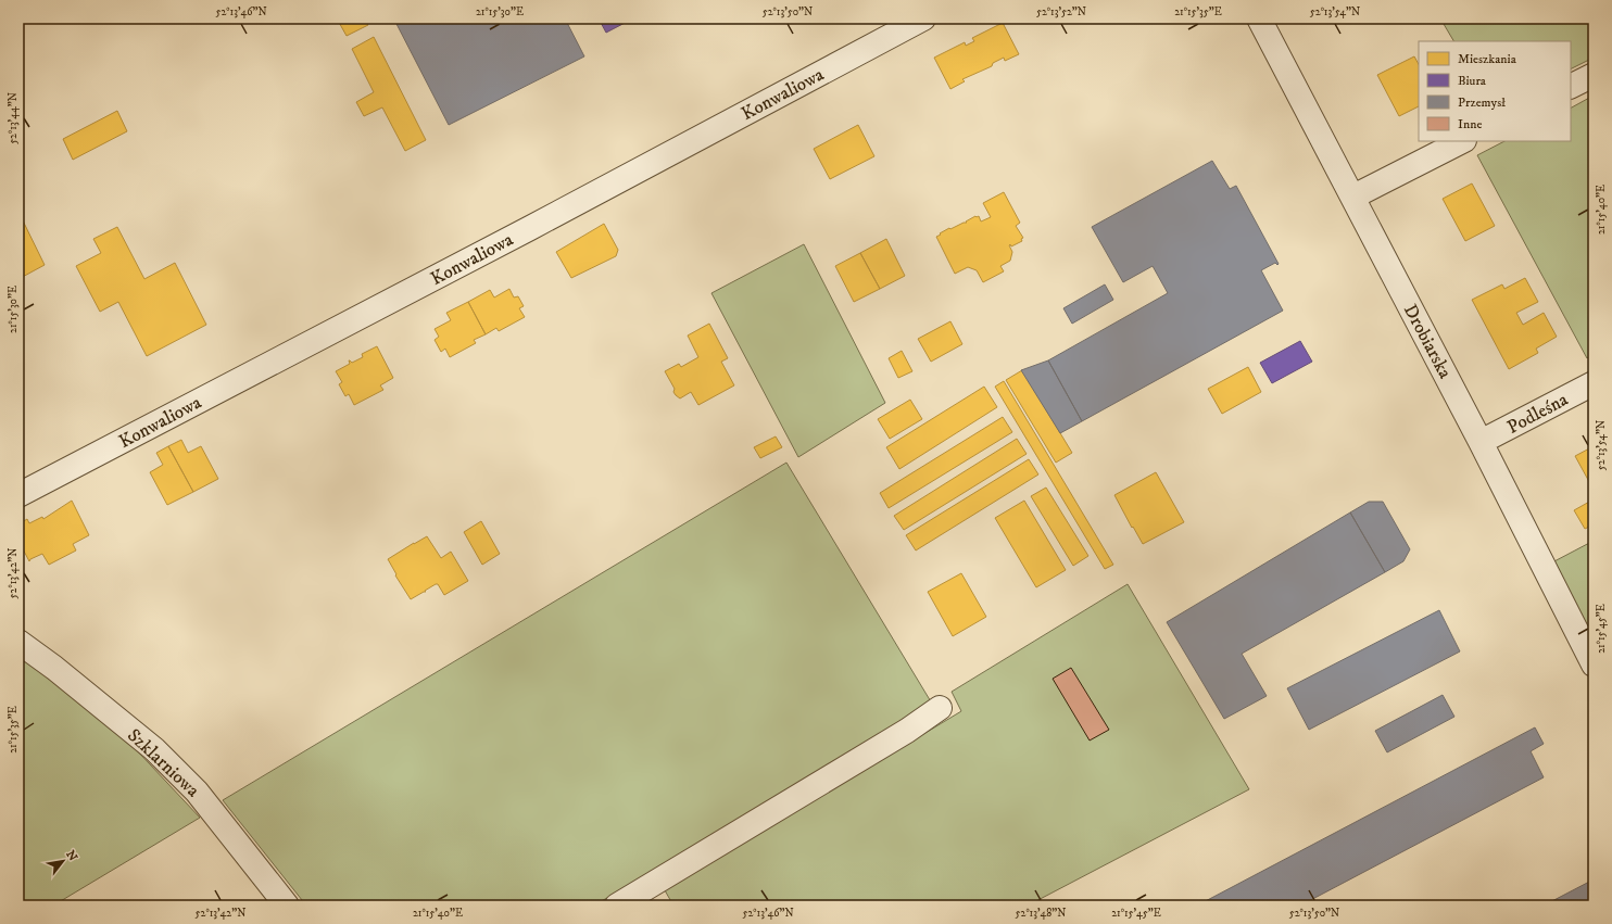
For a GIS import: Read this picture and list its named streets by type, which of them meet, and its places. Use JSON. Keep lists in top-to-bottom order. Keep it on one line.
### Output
{"streets":{"street":["Konwaliowa","Drobiarska","Podleśna","Szklarniowa"]},"crossings":[["Drobiarska","Podleśna"]],"legend":["Mieszkania","Biura","Przemysł","Inne"],"north":"top right","coordinates":["52°13'46\"N","21°15'30\"E","52°13'50\"N","52°13'52\"N","21°15'35\"E","52°13'54\"N","52°13'44\"N","21°15'40\"E","52°13'42\"N","21°15'45\"E","52°13'48\"N"]}
